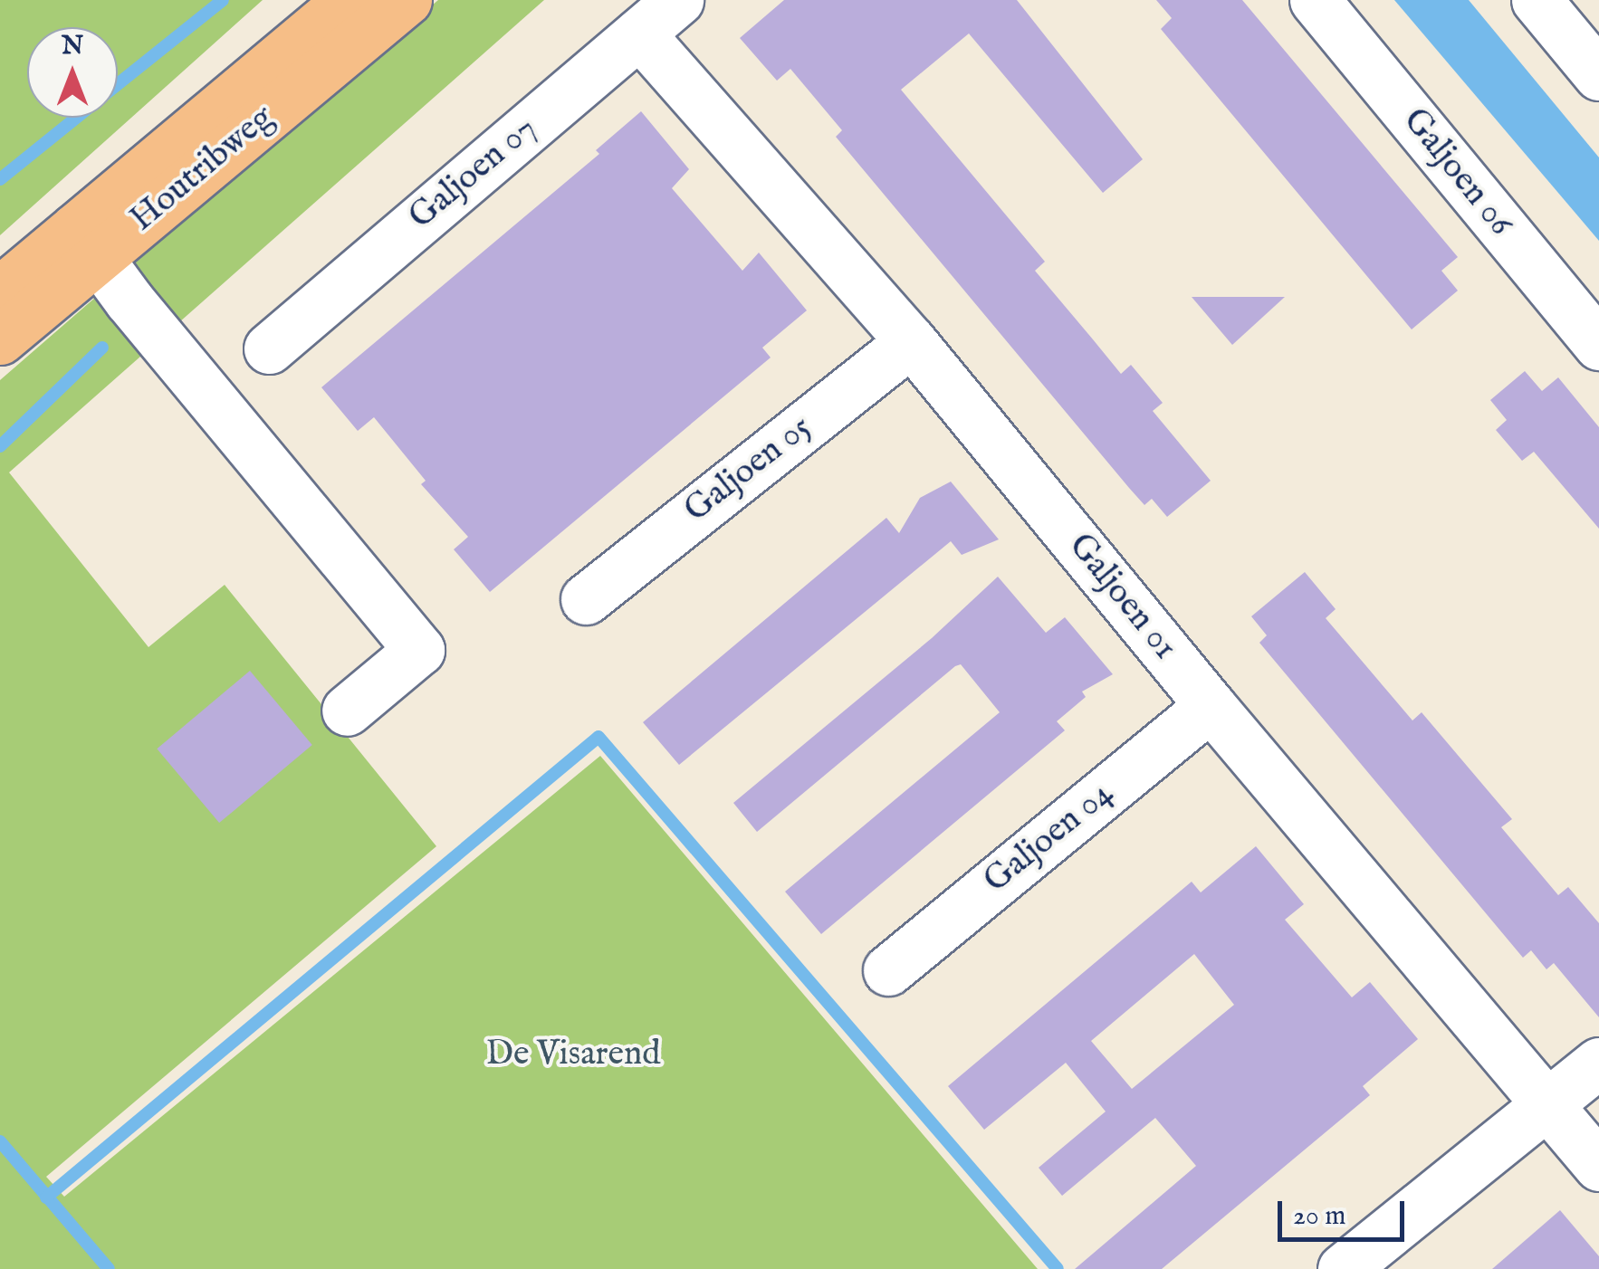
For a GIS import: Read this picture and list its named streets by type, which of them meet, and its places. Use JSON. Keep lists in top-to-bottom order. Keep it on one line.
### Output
{"streets":{"main road":["Houtribweg"],"street":["Galjoen 06","Galjoen 07","Galjoen 05","Galjoen 01","Galjoen 04"]},"crossings":[["Galjoen 07","Galjoen 01"],["Galjoen 05","Galjoen 01"],["Galjoen 01","Galjoen 04"]],"parks":["De Visarend"],"scale_bar":"20 m","north":"top"}
